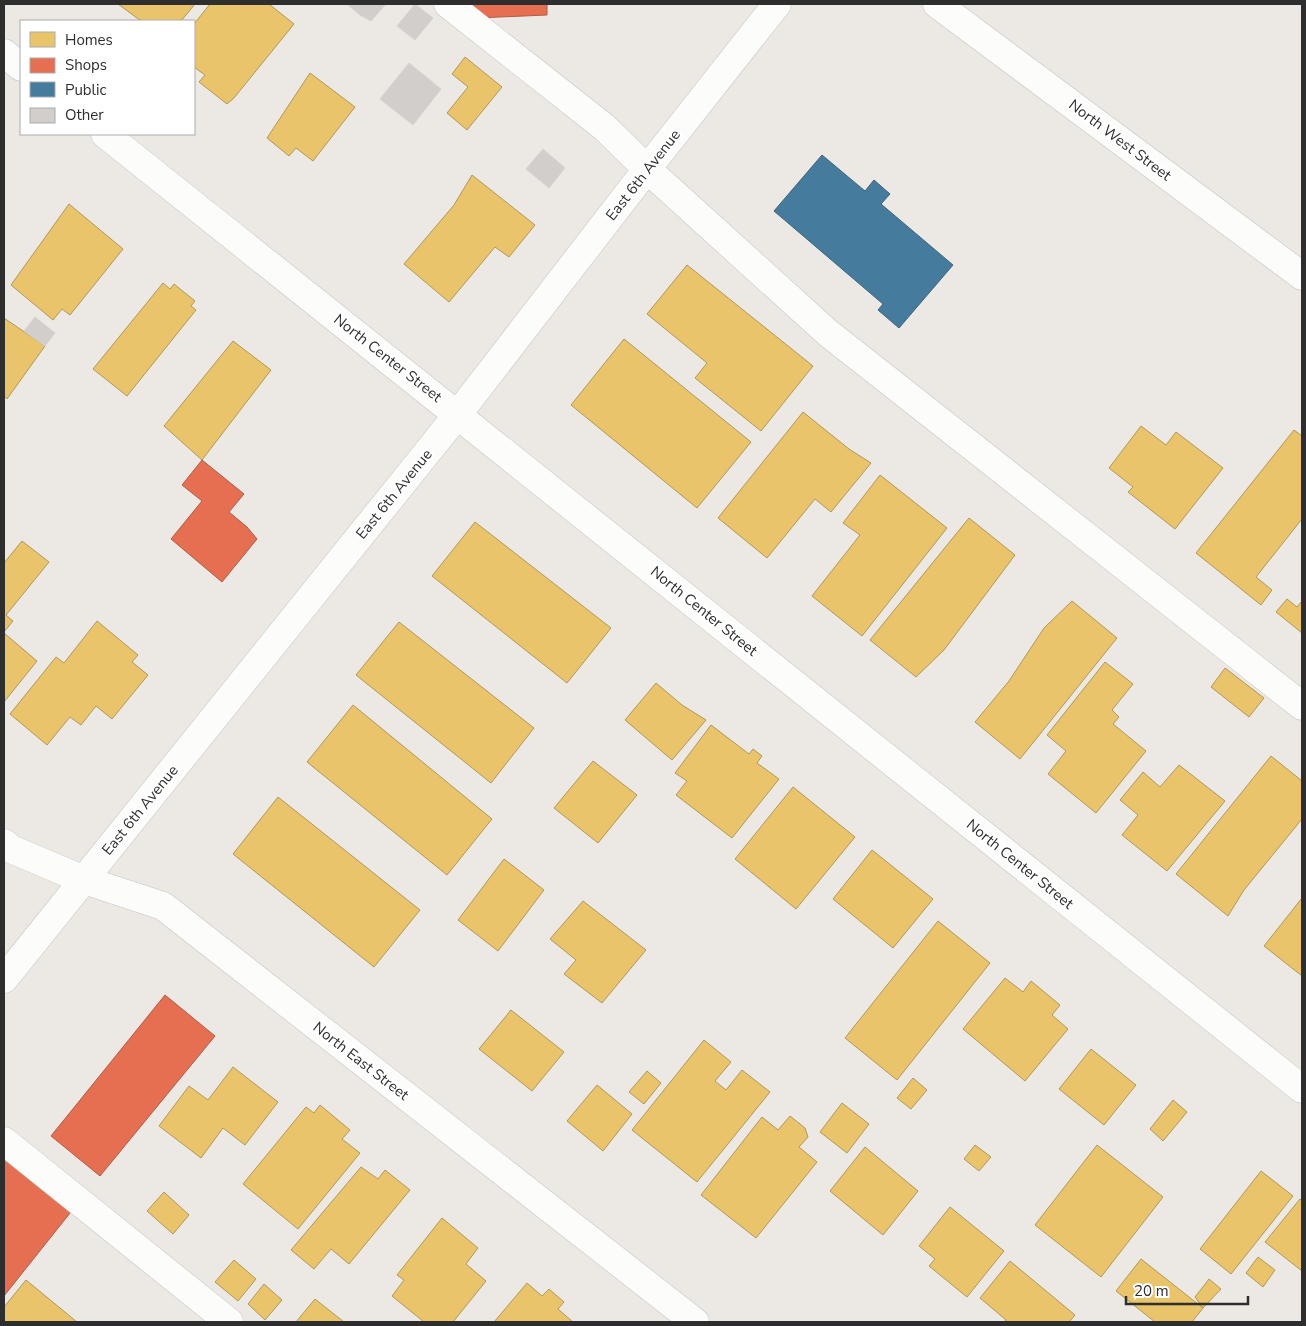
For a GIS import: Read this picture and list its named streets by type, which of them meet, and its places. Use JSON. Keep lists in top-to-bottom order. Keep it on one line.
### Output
{"streets":{"street":["North West Street","East 6th Avenue","North Center Street","North East Street"]},"crossings":[["East 6th Avenue","North Center Street"],["East 6th Avenue","North East Street"]],"legend":["Homes","Shops","Public","Other"],"scale_bar":"20 m"}
